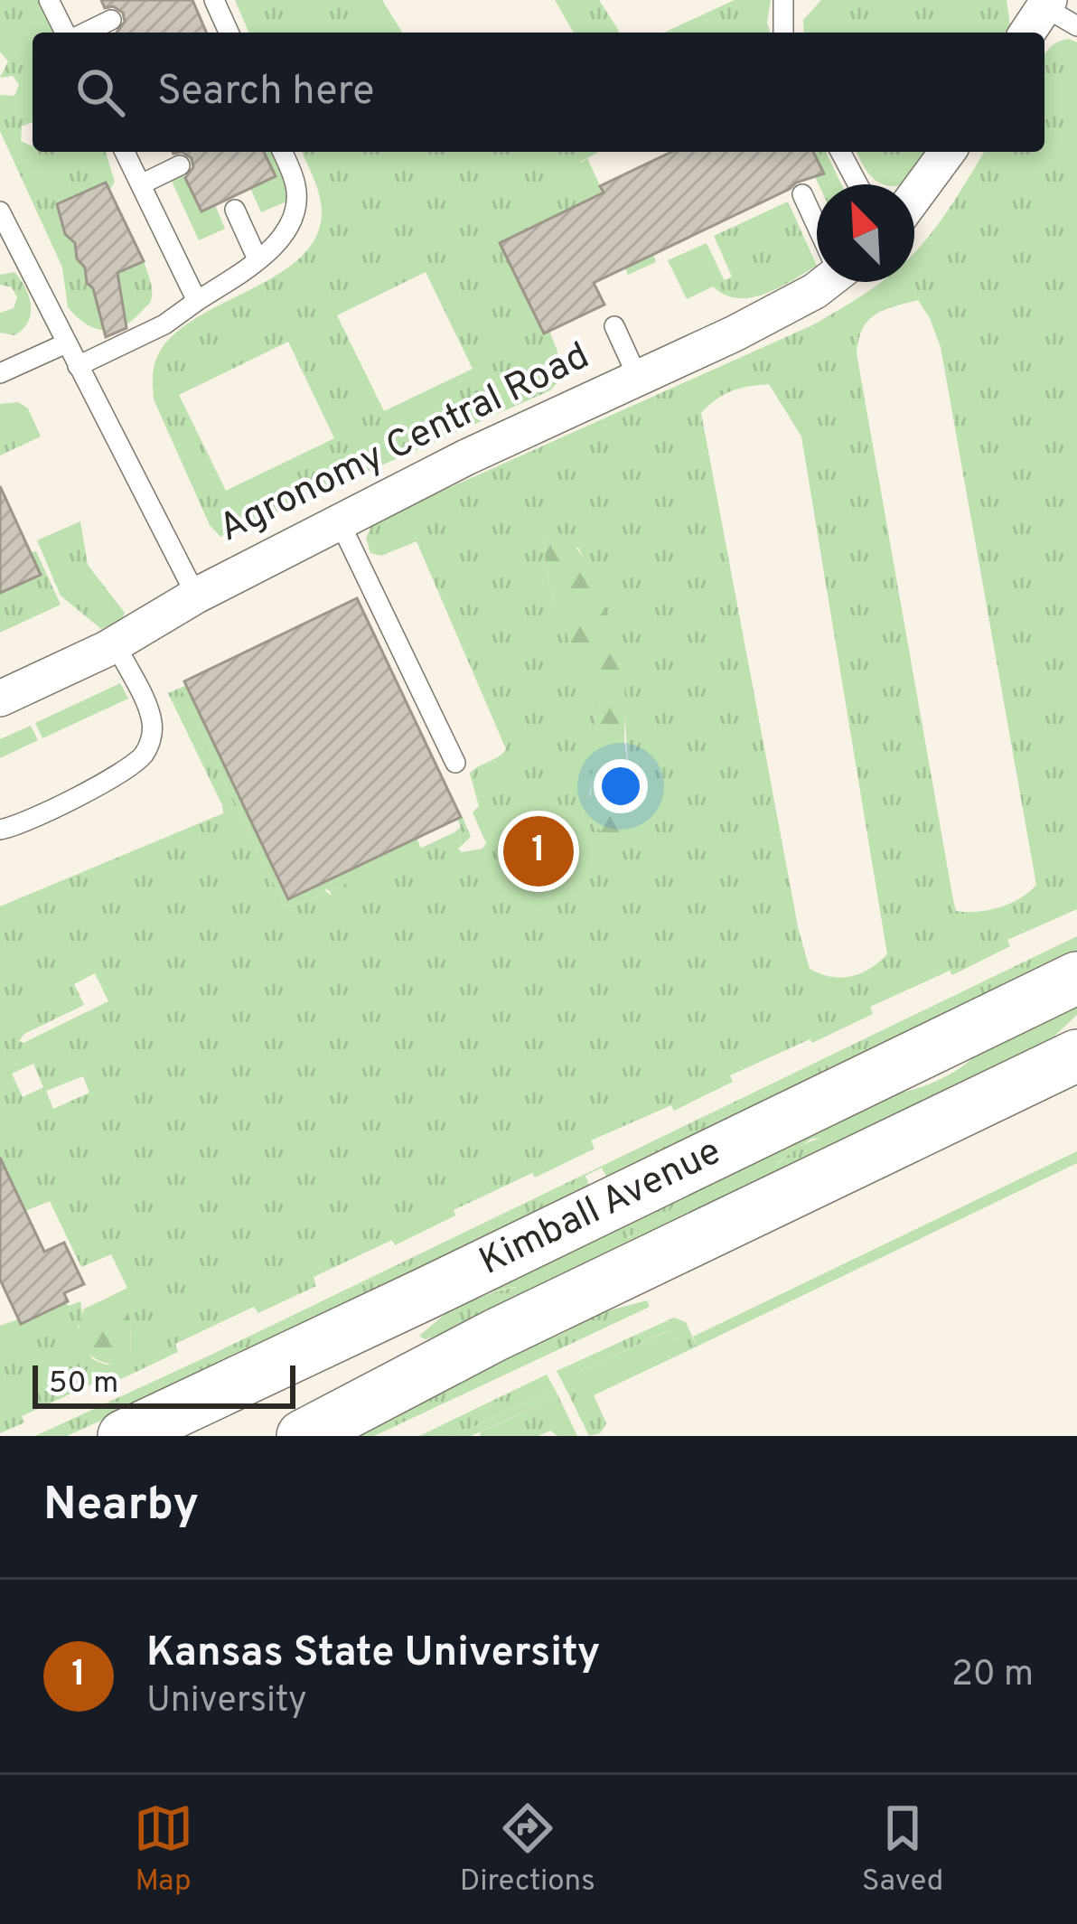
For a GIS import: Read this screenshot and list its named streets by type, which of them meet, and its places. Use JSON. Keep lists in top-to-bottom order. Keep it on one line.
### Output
{"streets":{"main road":["Kimball Avenue"],"street":["Agronomy Central Road"]},"scale_bar":"50 m","north":"top left","page":{"search":"Search here","pins":"1","scale":"50 m","heading":"Nearby","list":[{"mark":"1","name":"Kansas State University","note":"University","value":"20 m"}],"nav":["Map","Directions","Saved"]}}
